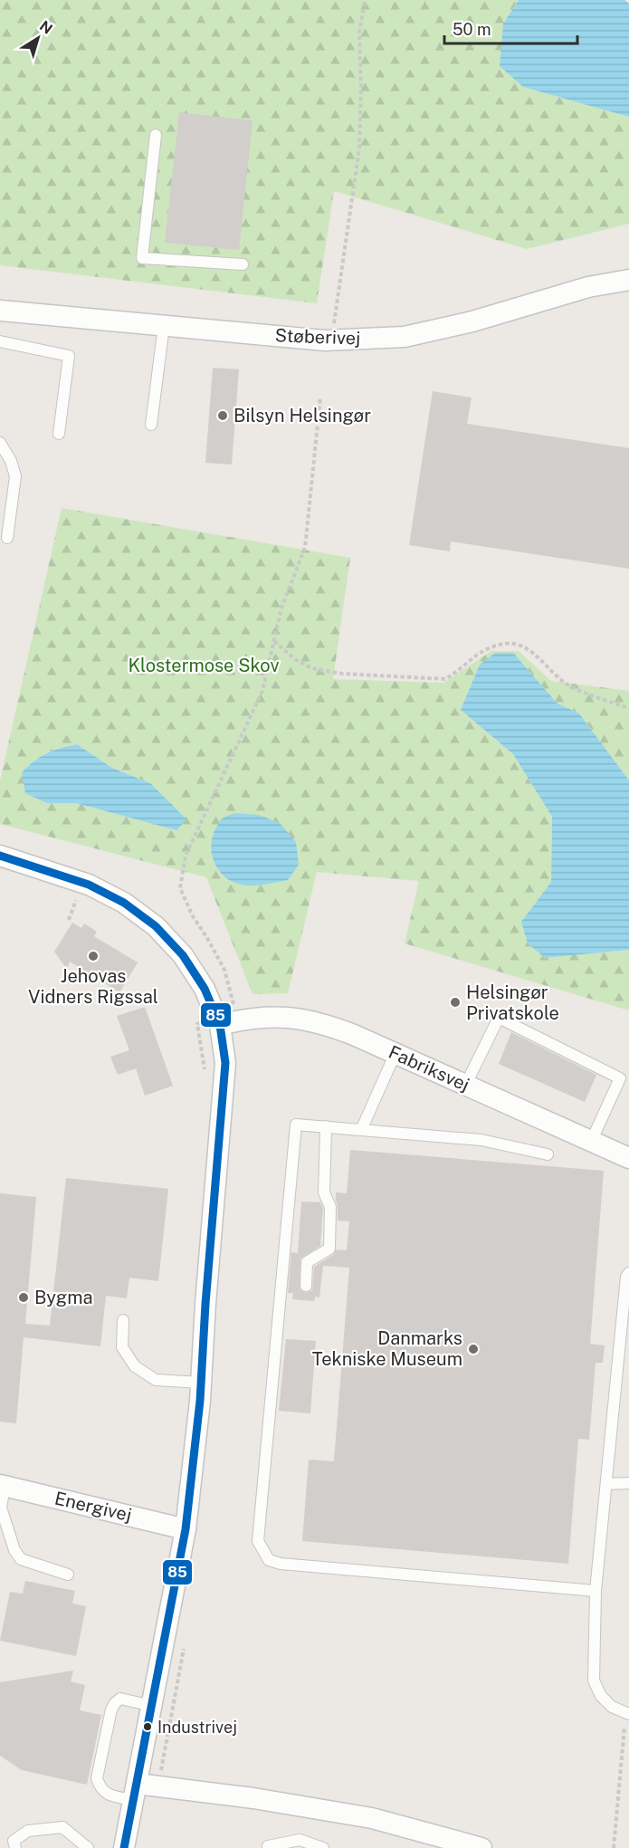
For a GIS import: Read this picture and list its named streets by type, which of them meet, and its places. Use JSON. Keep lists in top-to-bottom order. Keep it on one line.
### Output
{"streets":{"street":["Støberivej","Fabriksvej","Energivej"]},"parks":["Klostermose Skov"],"places":["Bilsyn Helsingør","Jehovas Vidners Rigssal","Helsingør Privatskole","Bygma","Danmarks Tekniske Museum","Industrivej"],"lines":["transit line 85"],"scale_bar":"50 m","north":"top right"}
